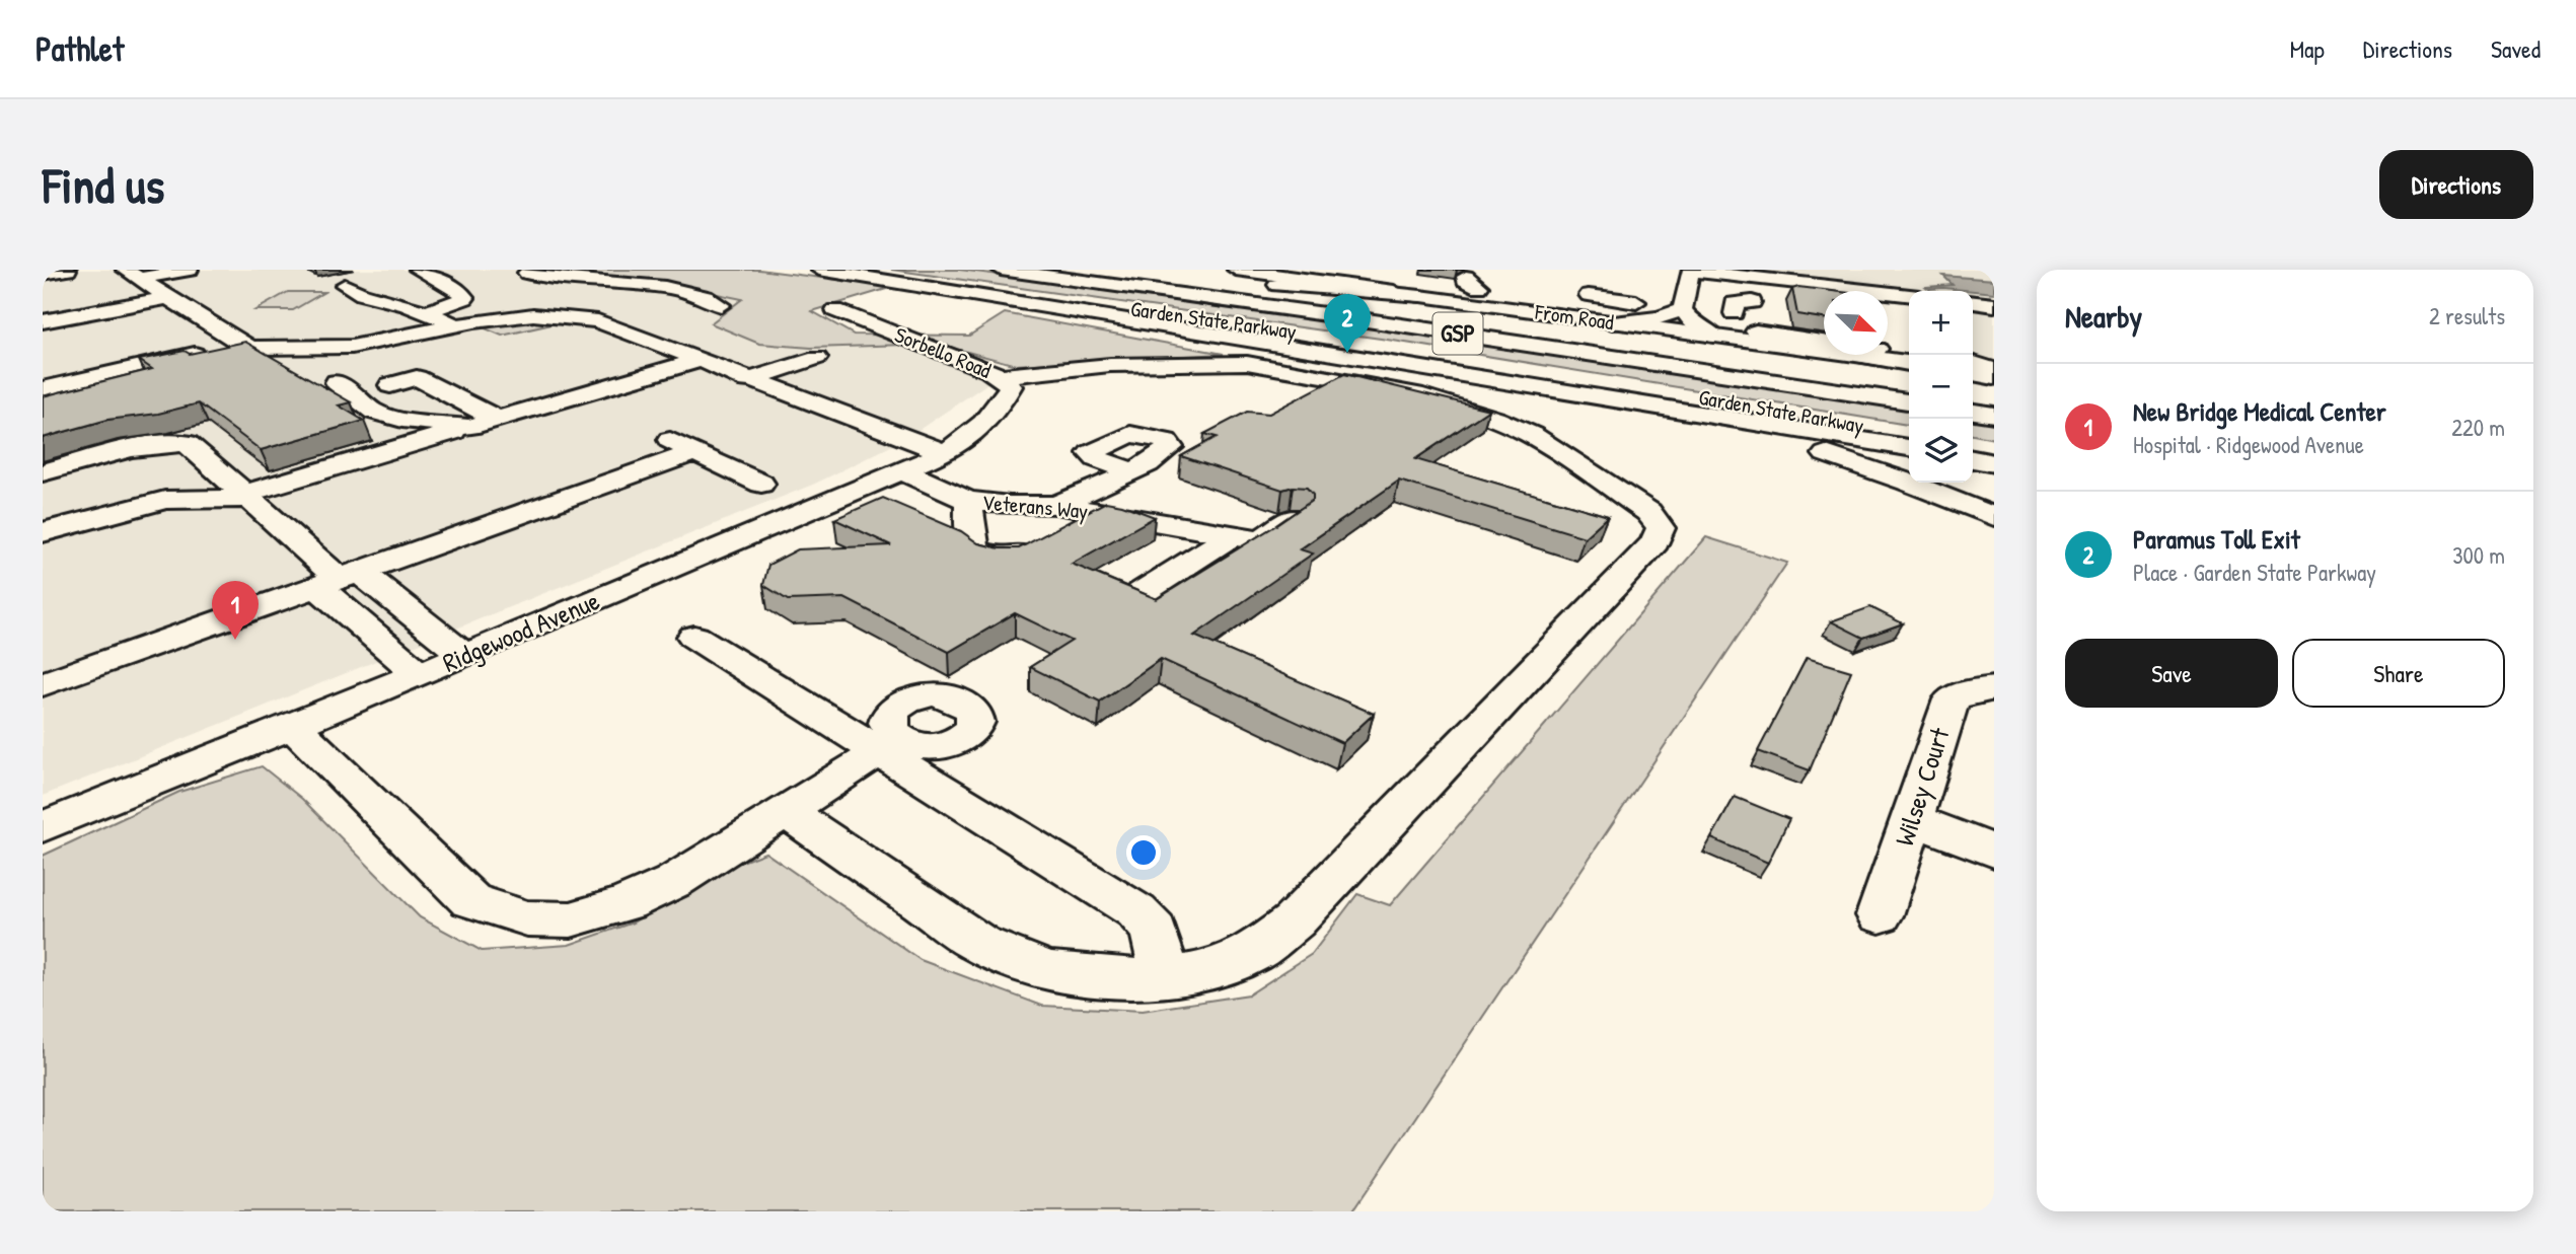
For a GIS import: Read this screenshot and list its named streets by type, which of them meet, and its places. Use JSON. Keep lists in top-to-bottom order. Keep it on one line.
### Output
{"streets":{"main road":["From Road","Garden State Parkway","GSP","Sorbello Road","Veterans Way","Ridgewood Avenue","Wilsey Court"]},"crossings":[["Sorbello Road","Ridgewood Avenue"],["Veterans Way","Ridgewood Avenue"]],"north":"bottom right","page":{"header":"Pathlet","nav":["Map","Directions","Saved"],"buttons":["Directions",["Save","Share"]],"title":"Find us","heading":["Nearby","2 results"],"map_buttons":["+","−"],"pins":["2","1"],"list":[{"mark":"1","name":"New Bridge Medical Center","note":"Hospital · Ridgewood Avenue","value":"220 m"},{"mark":"2","name":"Paramus Toll Exit","note":"Place · Garden State Parkway","value":"300 m"}]}}
